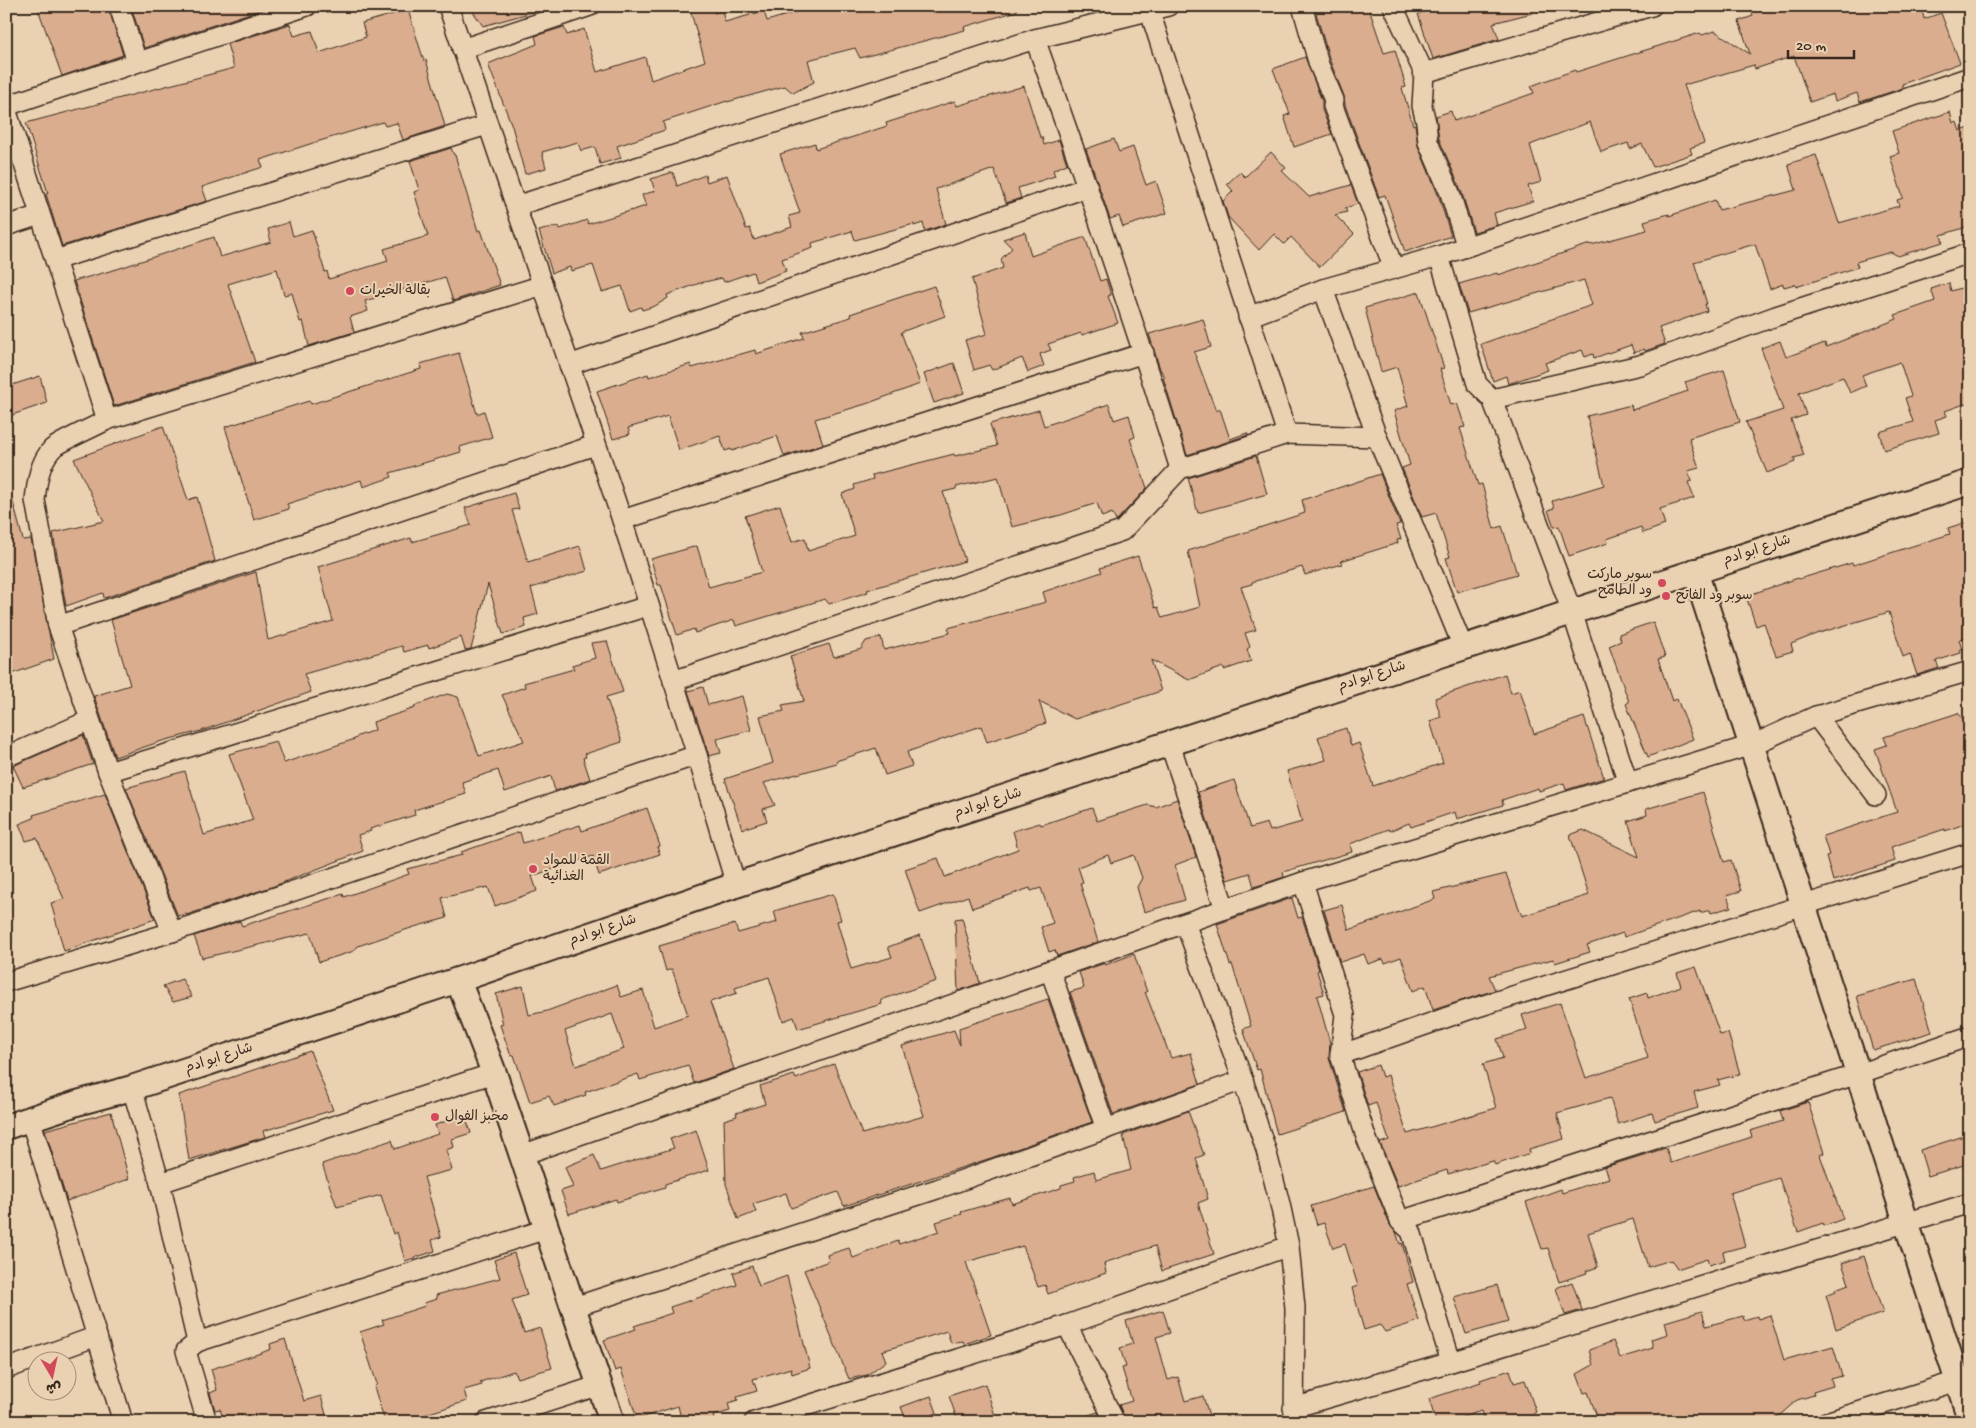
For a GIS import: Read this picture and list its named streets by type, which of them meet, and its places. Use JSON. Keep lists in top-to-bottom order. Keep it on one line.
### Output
{"streets":{"street":["شارع ابو ادم"]},"places":["بقالة الخيرات","سوبر ماركت ود الطامح","سوبر ود الفاتح","القمة للمواد الغذائية","مخبز الفوال"],"scale_bar":"20 m","north":"bottom"}
